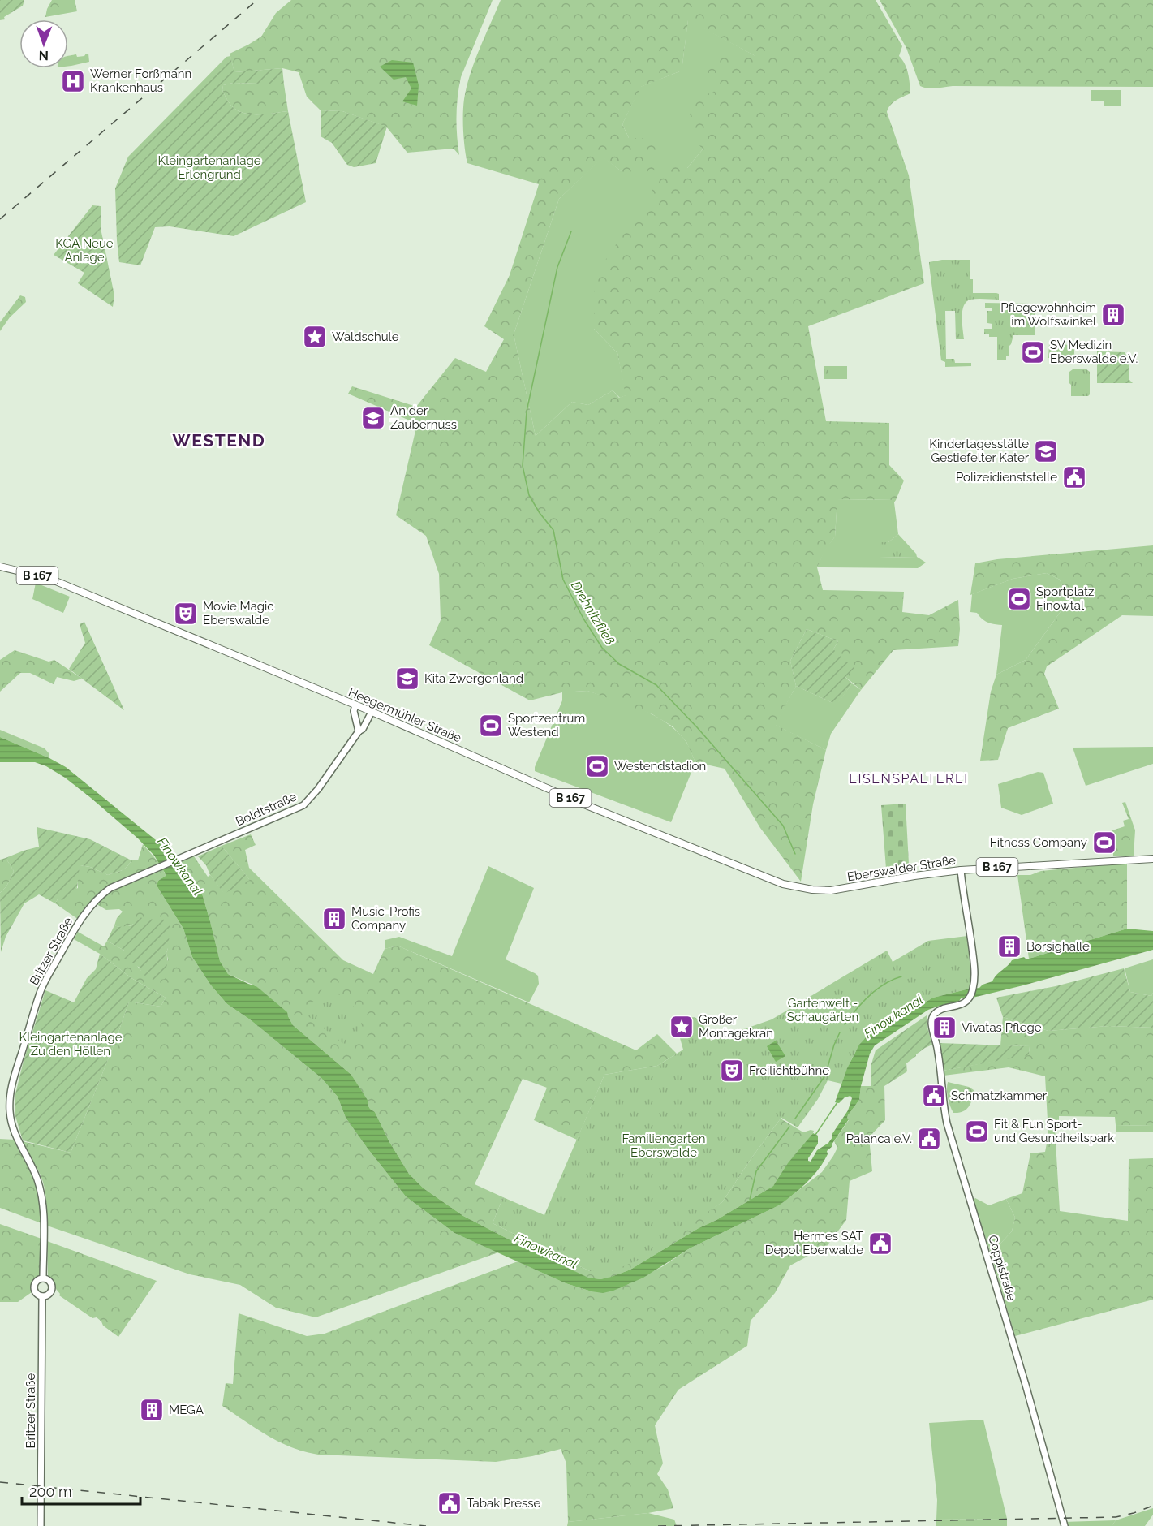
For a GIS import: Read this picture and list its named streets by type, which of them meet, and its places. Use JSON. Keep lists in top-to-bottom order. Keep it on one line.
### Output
{"streets":{"main road":["B 167","Heegermühler Straße","Boldtstraße","Eberswalder Straße","Britzer Straße","Coppistraße"]},"crossings":[["Heegermühler Straße","Boldtstraße"],["Heegermühler Straße","Eberswalder Straße"],["Boldtstraße","Britzer Straße"],["Eberswalder Straße","Coppistraße"]],"districts":["WESTEND","EISENSPALTEREI"],"water":["Drehnitzfließ","Finowkanal"],"parks":["Kleingartenanlage Erlengrund","KGA Neue Anlage","Gartenwelt - Schaugärten","Kleingartenanlage Zu den Höllen","Familiengarten Eberswalde"],"places":{"hospital":["Werner Forßmann Krankenhaus"],"building":["Pflegewohnheim im Wolfswinkel","Music-Profis Company","Borsighalle","Vivatas Pflege","MEGA"],"place":["Waldschule","Großer Montagekran"],"sports":["SV Medizin Eberswalde e.V.","Sportplatz Finowtal","Sportzentrum Westend","Westendstadion","Fitness Company","Fit & Fun Sport- und Gesundheitspark"],"school or university":["An der Zaubernuss","Kindertagesstätte Gestiefelter Kater","Kita Zwergenland"],"public building":["Polizeidienststelle","Schmatzkammer","Palanca e.V.","Hermes SAT Depot Eberwalde","Tabak Presse"],"theatre":["Movie Magic Eberswalde","Freilichtbühne"]},"scale_bar":"200 m","north":"bottom"}
